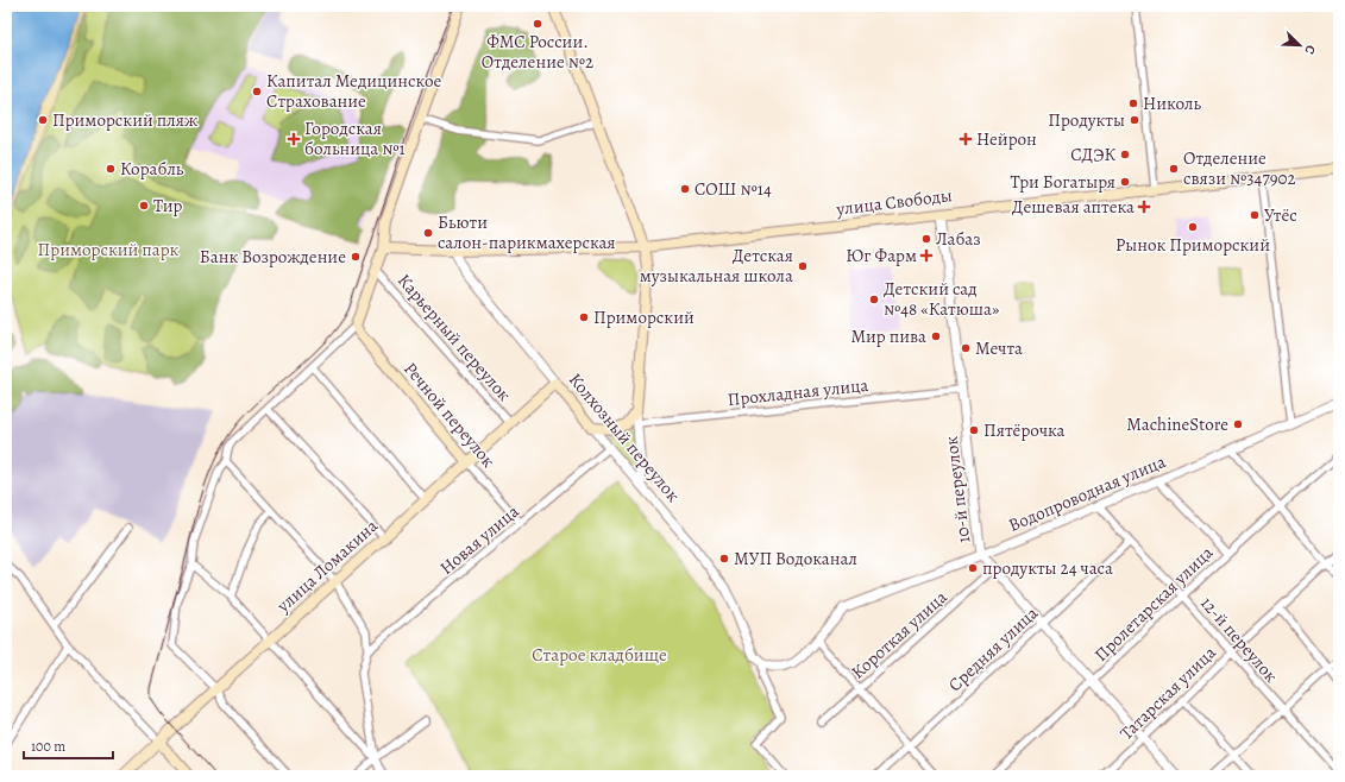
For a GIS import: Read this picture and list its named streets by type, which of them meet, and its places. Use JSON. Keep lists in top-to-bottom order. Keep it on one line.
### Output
{"streets":{"main road":["улица Свободы","Речной переулок","Колхозный переулок","улица Ломакина"],"street":["Карьерный переулок","Прохладная улица","10-й переулок","Водопроводная улица","Новая улица","Пролетарская улица","Короткая улица","12-й переулок","Средняя улица","Татарская улица"]},"crossings":[["улица Свободы","Колхозный переулок"],["улица Свободы","10-й переулок"],["Карьерный переулок","улица Ломакина"],["Прохладная улица","10-й переулок"],["Речной переулок","Новая улица"],["Речной переулок","улица Ломакина"],["Колхозный переулок","Новая улица"],["Колхозный переулок","улица Ломакина"],["10-й переулок","Водопроводная улица"],["10-й переулок","Пролетарская улица"],["10-й переулок","Короткая улица"],["10-й переулок","Средняя улица"],["10-й переулок","Татарская улица"],["Водопроводная улица","12-й переулок"],["Пролетарская улица","12-й переулок"],["12-й переулок","Средняя улица"],["12-й переулок","Татарская улица"]],"parks":["Приморский парк","Старое кладбище"],"places":{"other":["ФМС России. Отделение №2","Капитал Медицинское Страхование","Николь","Приморский пляж","Продукты","СДЭК","Корабль","Отделение связи №347902","Три Богатыря","СОШ №14","Тир","Утёс","Рынок Приморский","Бьюти салон-парикмахерская","Лабаз","Банк Возрождение","Детская музыкальная школа","Детский сад №48 «Катюша»","Приморский","Мир пива","Мечта","MachineStore","Пятёрочка","МУП Водоканал","продукты 24 часа"],"health":["Городская больница №1","Нейрон","Дешевая аптека","Юг Фарм"]},"scale_bar":"100 m","north":"bottom right"}
